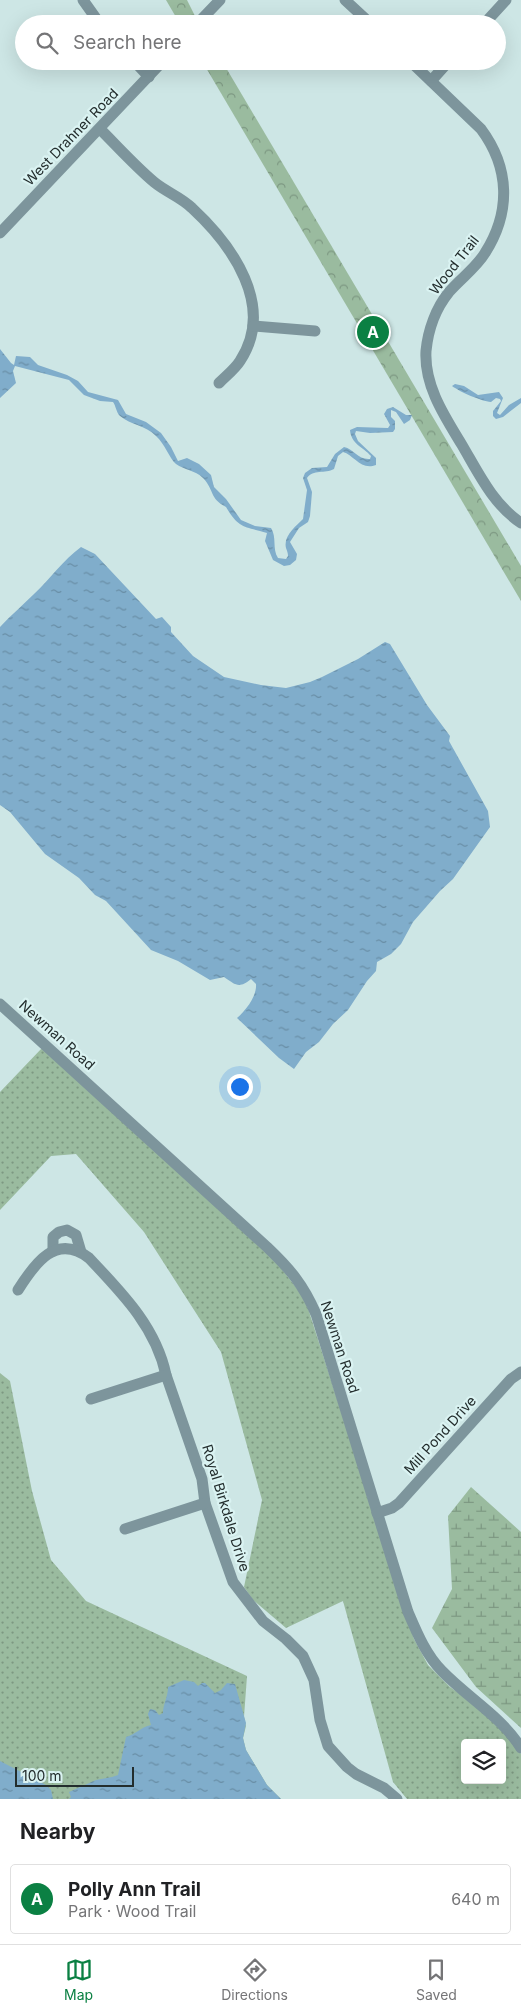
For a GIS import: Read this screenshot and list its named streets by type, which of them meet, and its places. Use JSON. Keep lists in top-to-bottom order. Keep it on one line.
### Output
{"streets":{"street":["West Drahner Road","Wood Trail","Newman Road","Mill Pond Drive","Royal Birkdale Drive"]},"crossings":[["Newman Road","Mill Pond Drive"]],"scale_bar":"100 m","page":{"search":"Search here","pins":"A","scale":"100 m","heading":"Nearby","list":[{"mark":"A","name":"Polly Ann Trail","note":"Park · Wood Trail","value":"640 m"}],"nav":["Map","Directions","Saved"]}}
